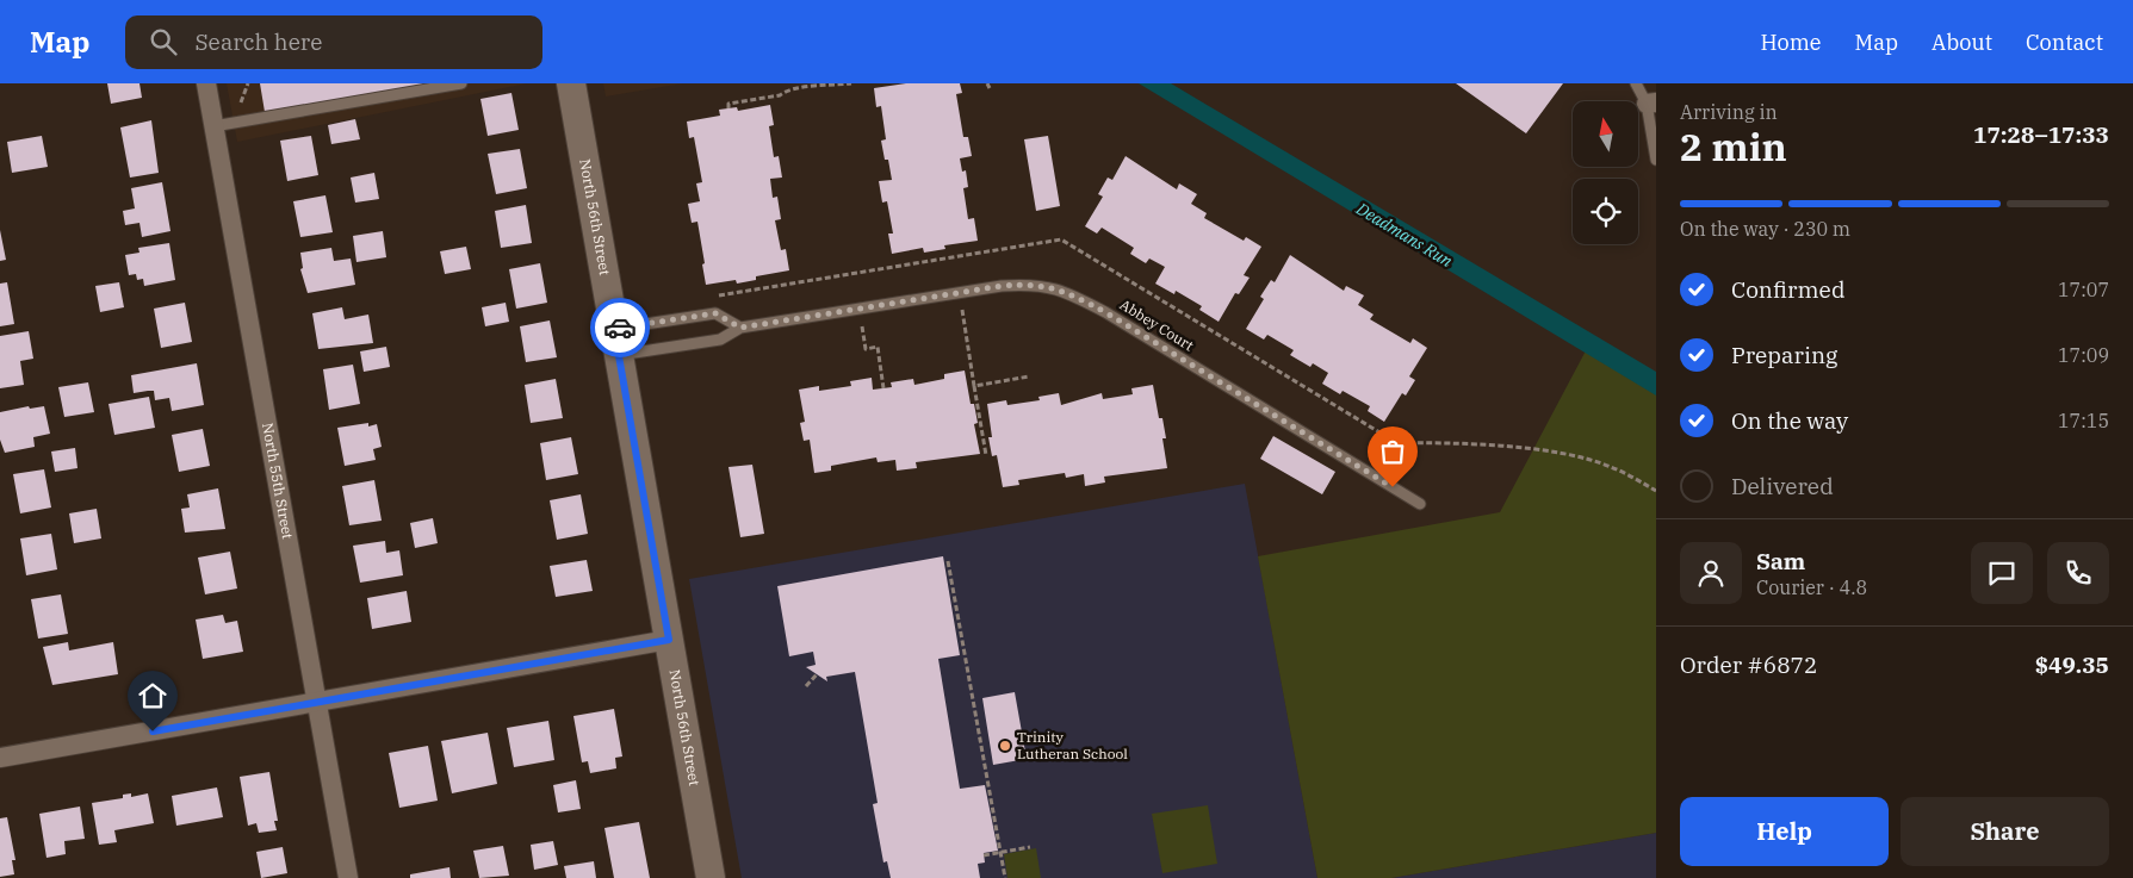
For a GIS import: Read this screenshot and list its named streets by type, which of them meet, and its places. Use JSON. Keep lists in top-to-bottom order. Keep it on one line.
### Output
{"streets":{"main road":["North 56th Street"],"street":["North 55th Street"],"lane":["Abbey Court"]},"crossings":[["North 56th Street","Abbey Court"]],"water":["Deadmans Run"],"places":["Trinity Lutheran School"],"north":"top","page":{"header":"Map","search":"Search here","nav":["Home","Map","About","Contact"],"heading":["2 min","Arriving in","17:28–17:33"],"panel":["Sam","Courier · 4.8","Order #6872","$49.35"],"bar":"On the way · 230 m","list":[["Confirmed","17:07"],["Preparing","17:09"],["On the way","17:15"],"Delivered"],"buttons":["Help","Share"]}}
